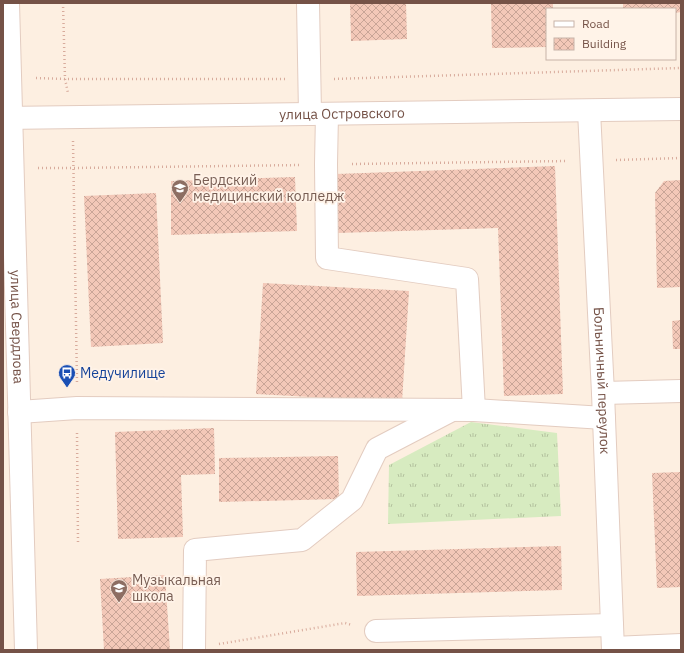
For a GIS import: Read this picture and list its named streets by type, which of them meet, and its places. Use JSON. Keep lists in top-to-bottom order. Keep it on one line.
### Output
{"streets":{"street":["улица Островского","улица Свердлова","Больничный переулок"]},"crossings":[["улица Островского","улица Свердлова"],["улица Островского","Больничный переулок"]],"places":{"school or university":["Бердский медицинский колледж","Музыкальная школа"],"bus stop":["Медучилище"]},"legend":["Road","Building"]}
